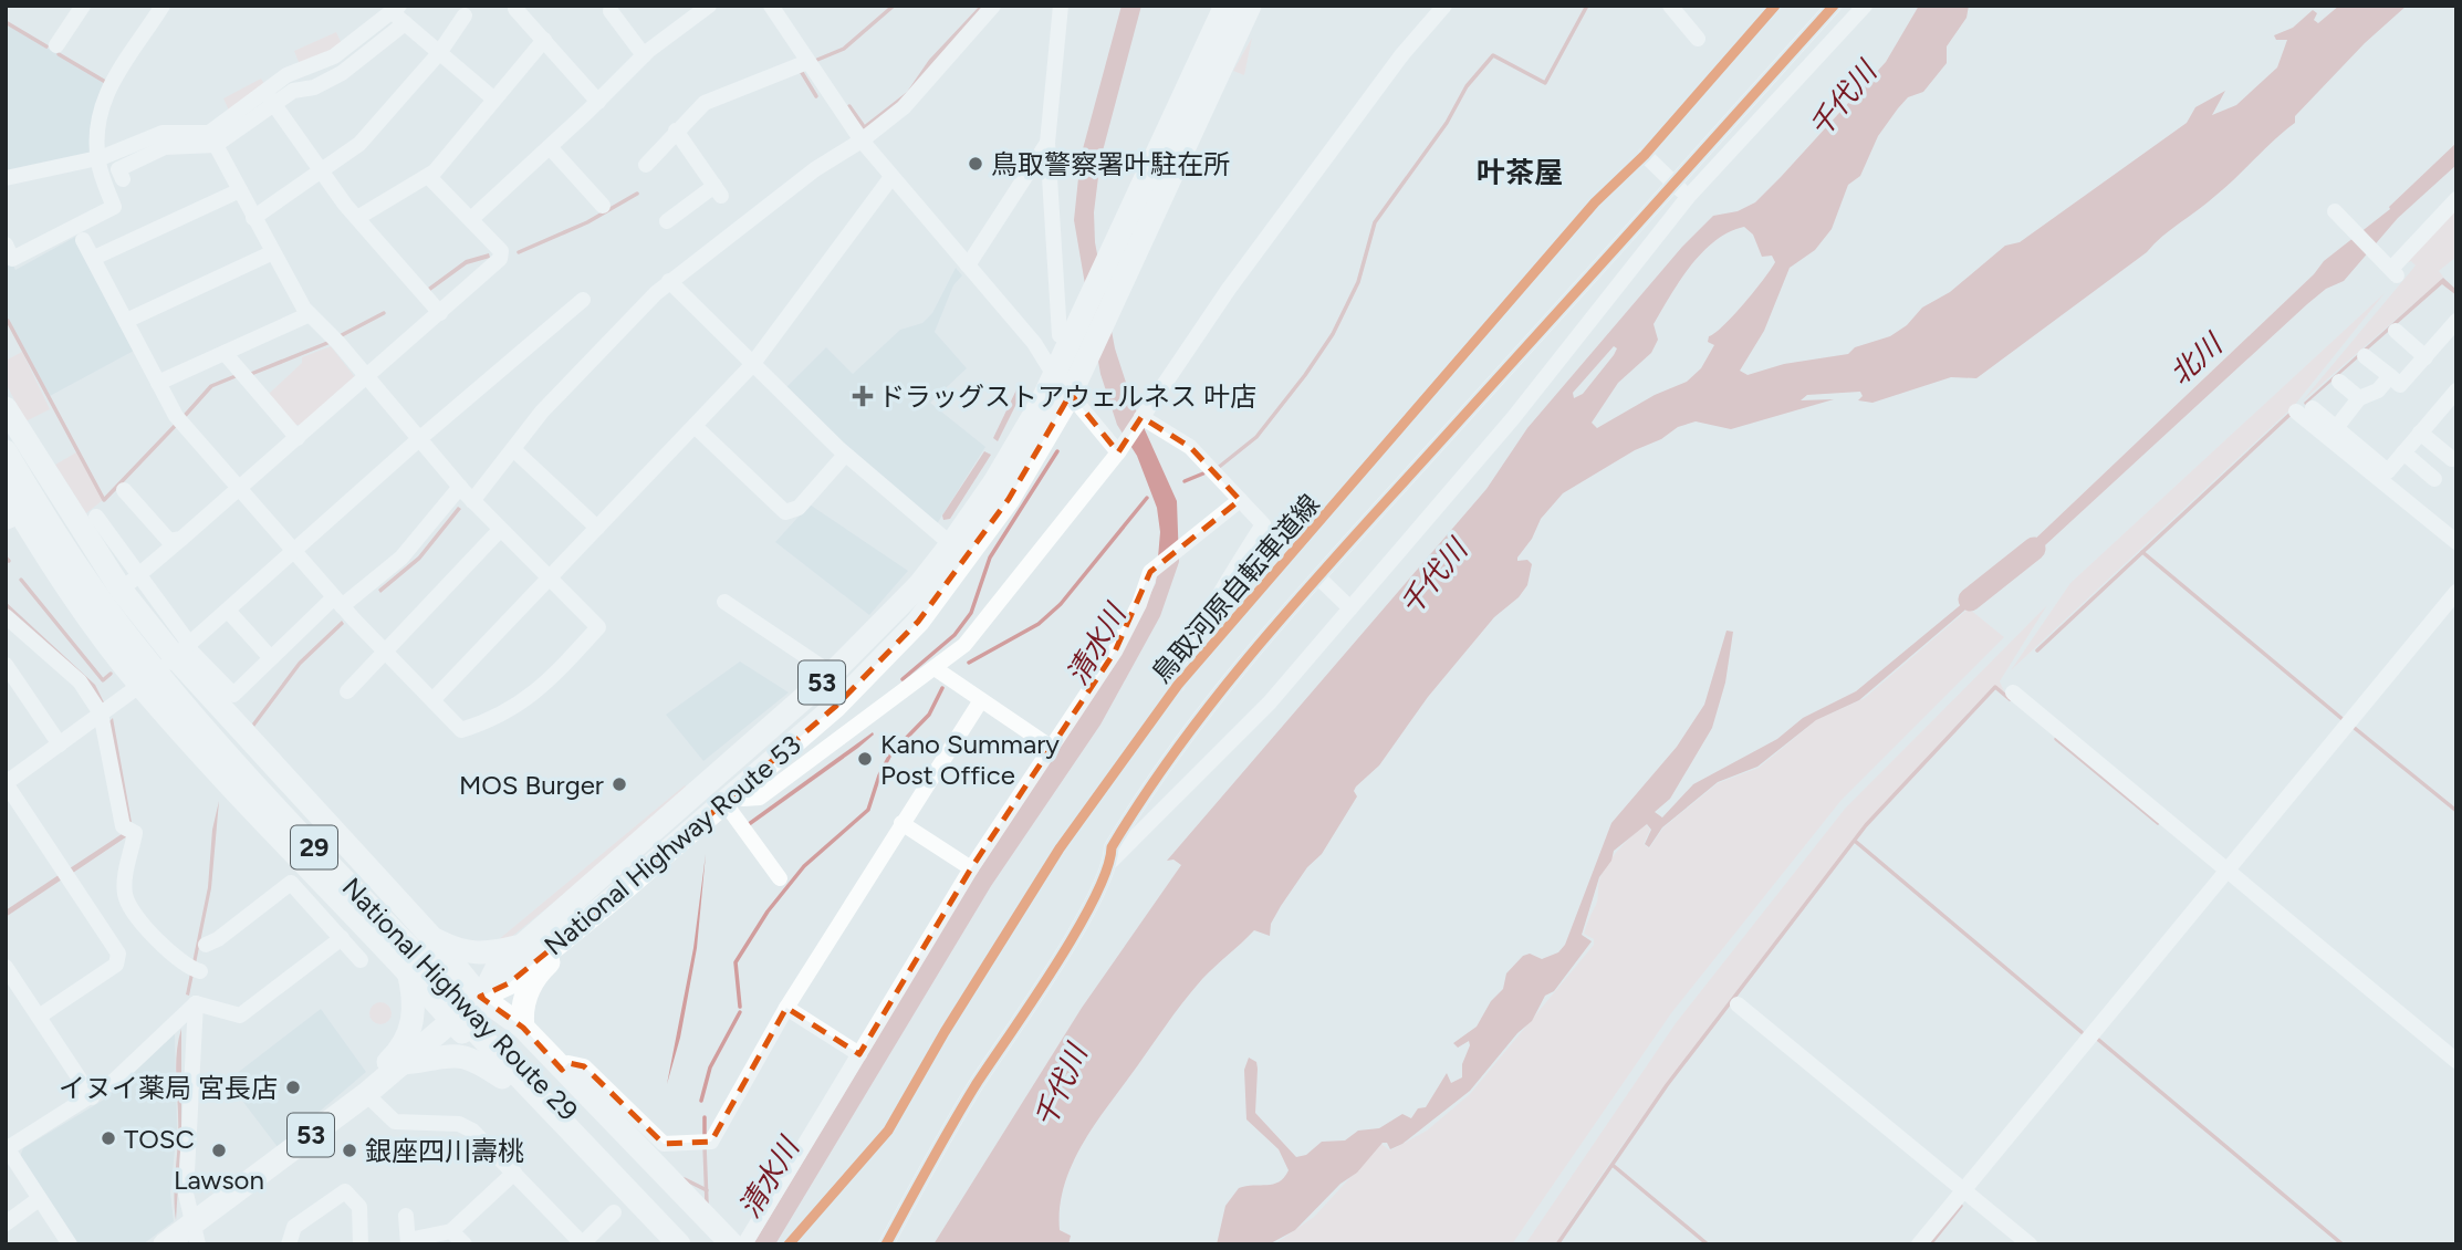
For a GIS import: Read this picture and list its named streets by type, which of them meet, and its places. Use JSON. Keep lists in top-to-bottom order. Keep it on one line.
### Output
{"streets":{"highway":["53","National Highway Route 53","29","National Highway Route 29"],"cycle path":["鳥取河原自転車道線"]},"districts":["叶茶屋"],"water":["千代川","北川","清水川"],"places":{"other":["鳥取警察署叶駐在所","Kano Summary Post Office","MOS Burger","イヌイ薬局 宮長店","TOSC","Lawson","銀座四川壽桃"],"health":["ドラッグストアウェルネス 叶店"]}}
